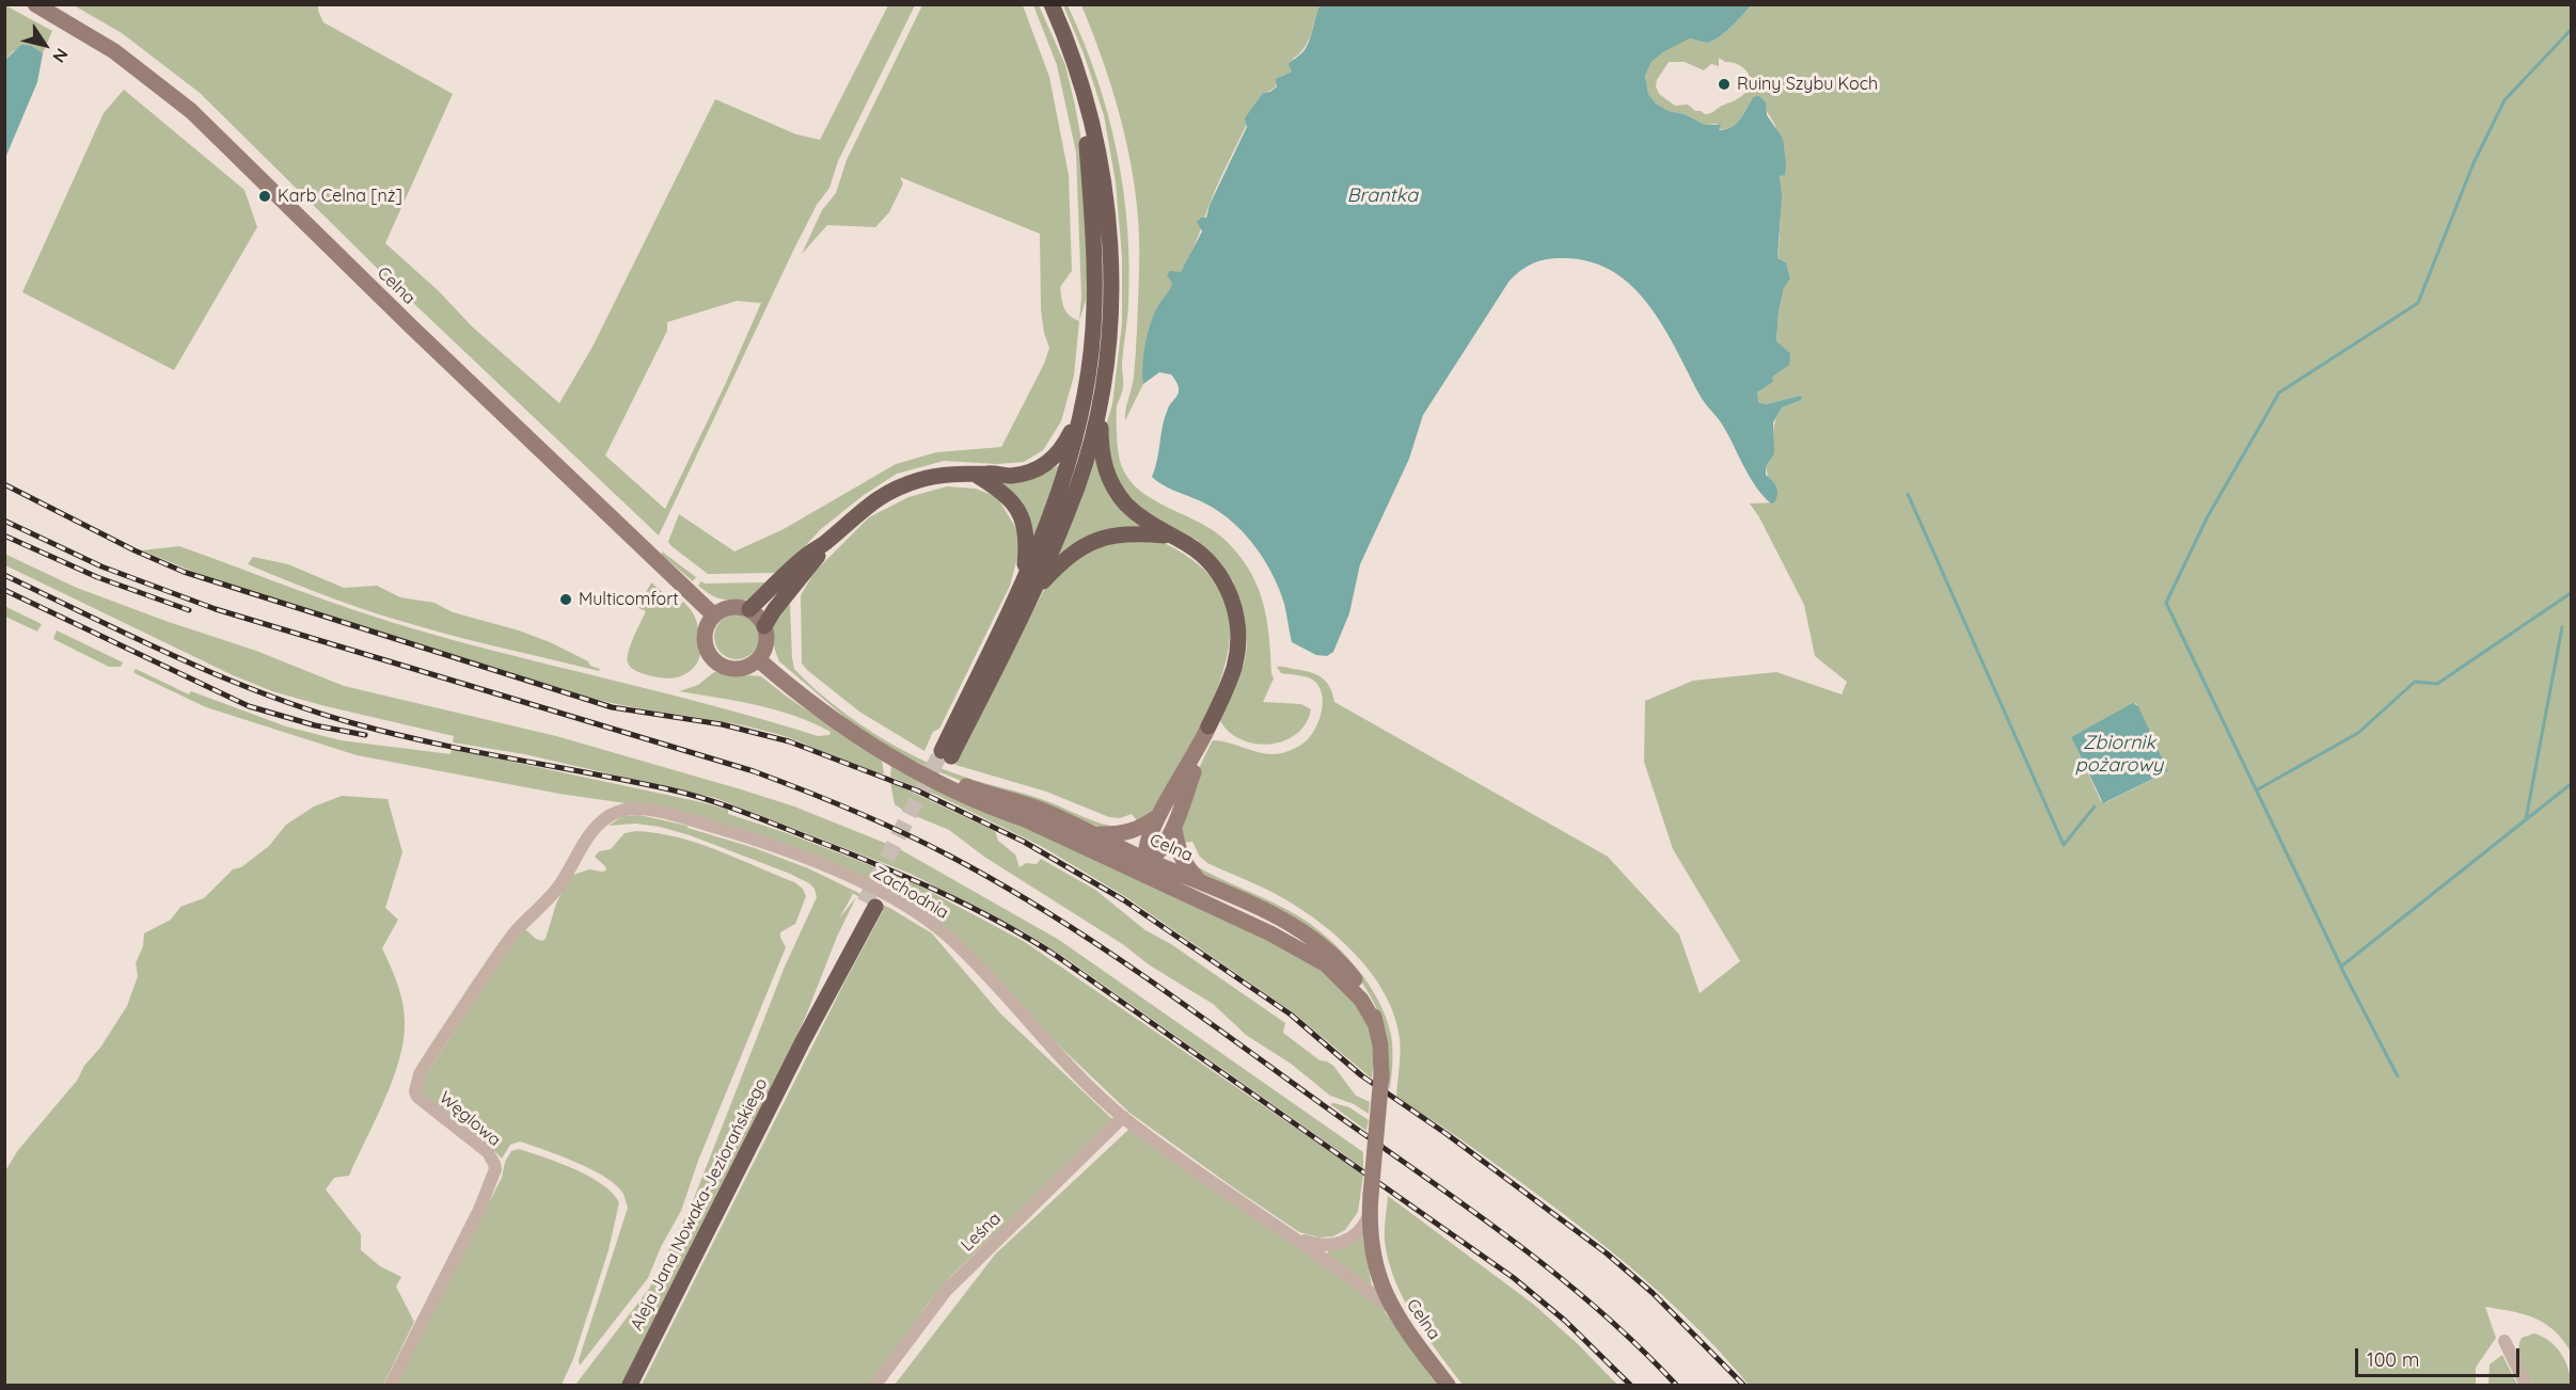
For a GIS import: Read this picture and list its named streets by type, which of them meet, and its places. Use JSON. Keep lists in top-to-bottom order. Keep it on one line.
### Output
{"streets":{"main road":["Aleja Jana Nowaka-Jeziorańskiego"],"street":["Celna","Zachodnia","Węglowa","Leśna"]},"crossings":[["Zachodnia","Węglowa"],["Zachodnia","Leśna"]],"water":["Brantka","Zbiornik pożarowy"],"places":["Ruiny Szybu Koch","Karb Celna [nż]","Multicomfort"],"scale_bar":"100 m","north":"bottom right"}
